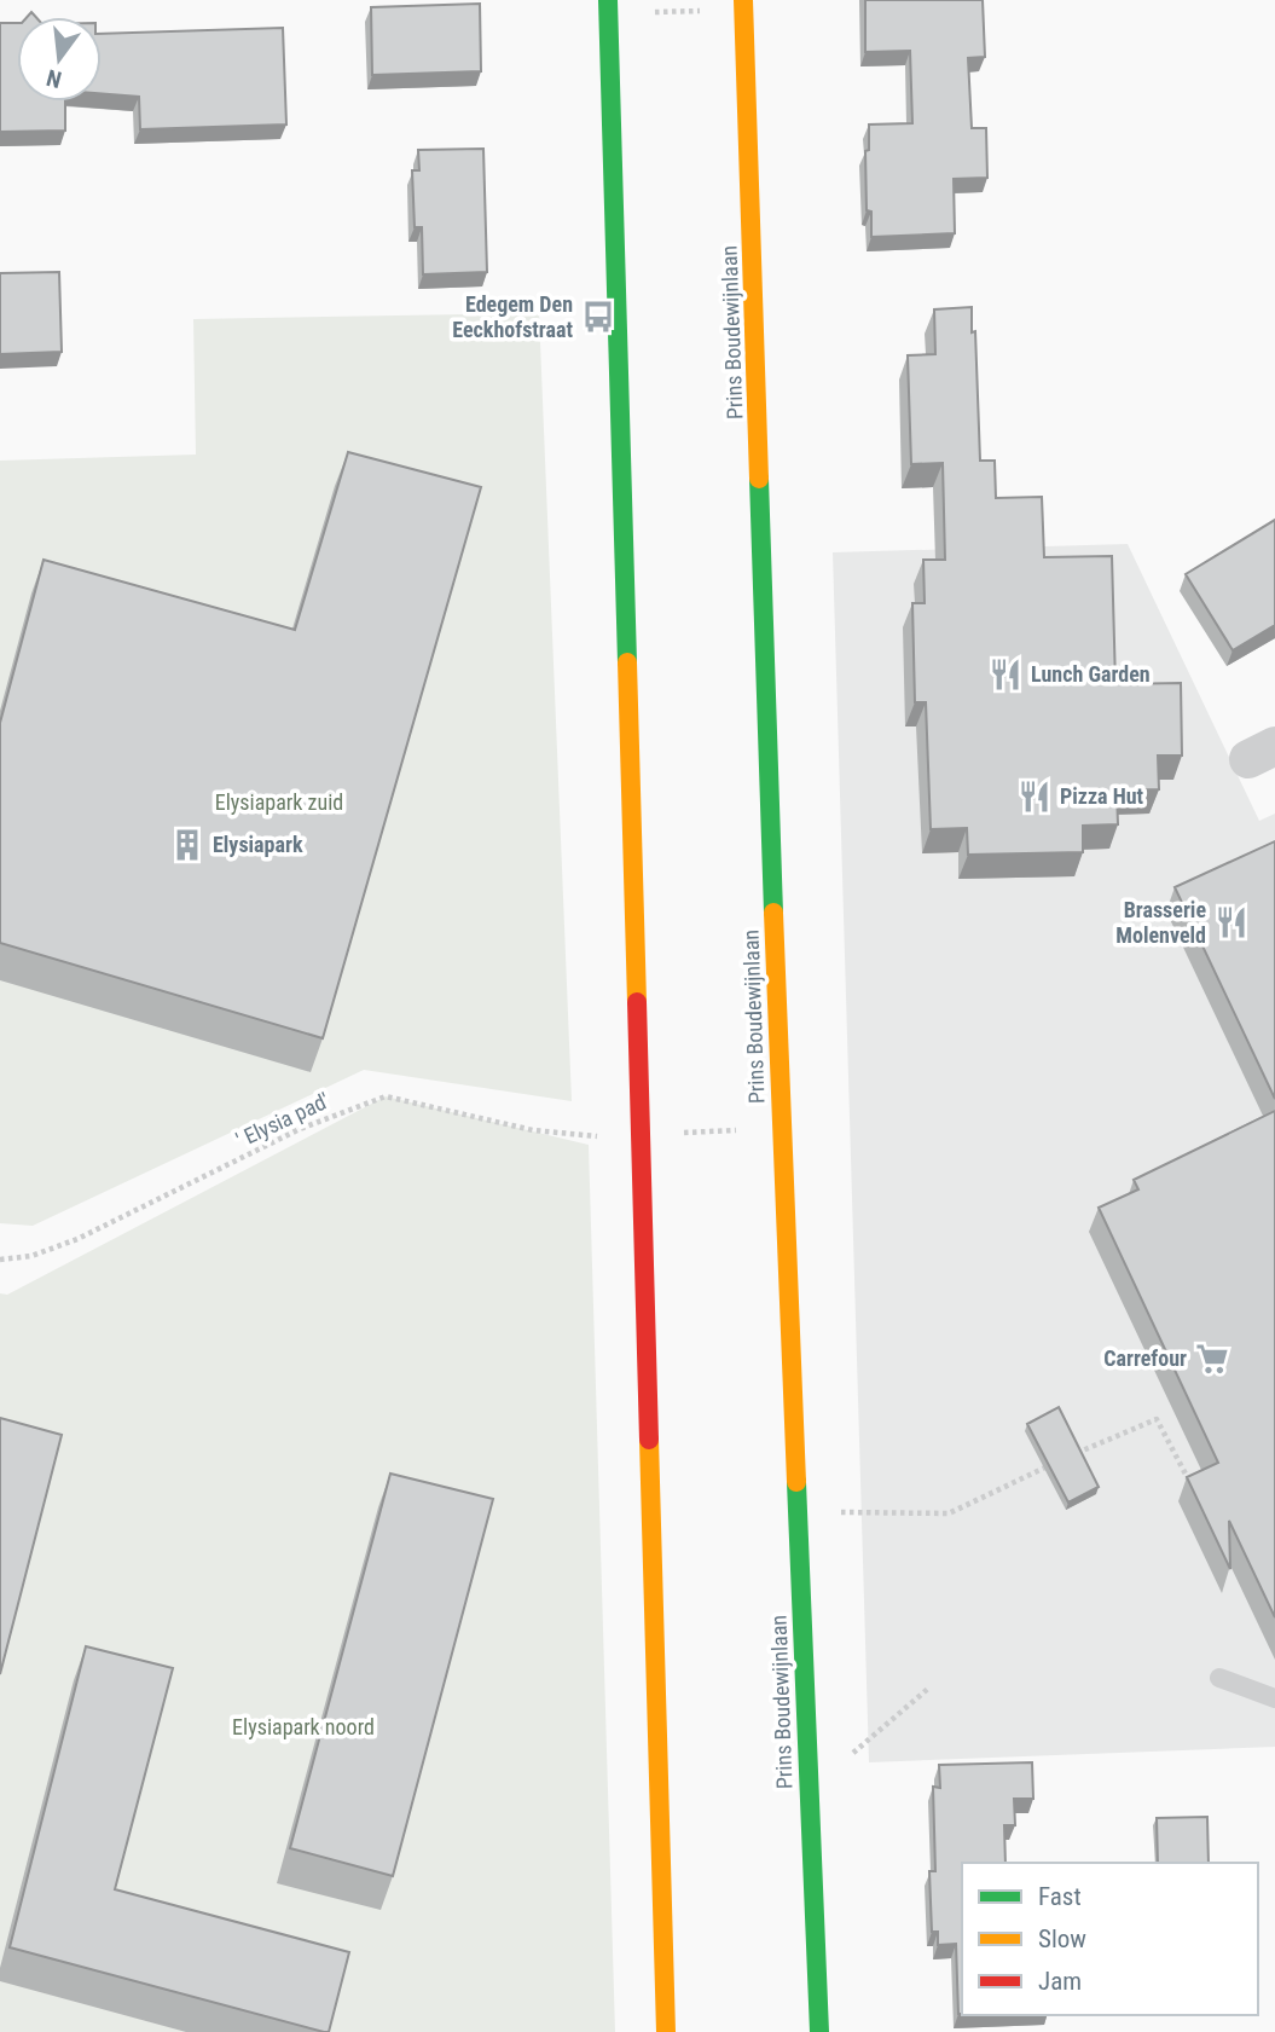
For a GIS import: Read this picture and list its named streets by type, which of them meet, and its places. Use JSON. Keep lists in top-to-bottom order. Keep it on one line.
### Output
{"streets":{"main road":["Prins Boudewijnlaan"],"path":["' Elysia pad'"]},"crossings":[["Prins Boudewijnlaan","' Elysia pad'"]],"parks":["Elysiapark zuid","Elysiapark noord"],"places":{"bus stop":["Edegem Den Eeckhofstraat"],"restaurant":["Lunch Garden","Pizza Hut","Brasserie Molenveld"],"building":["Elysiapark"],"supermarket":["Carrefour"]},"legend":["Fast","Slow","Jam"],"north":"bottom"}
